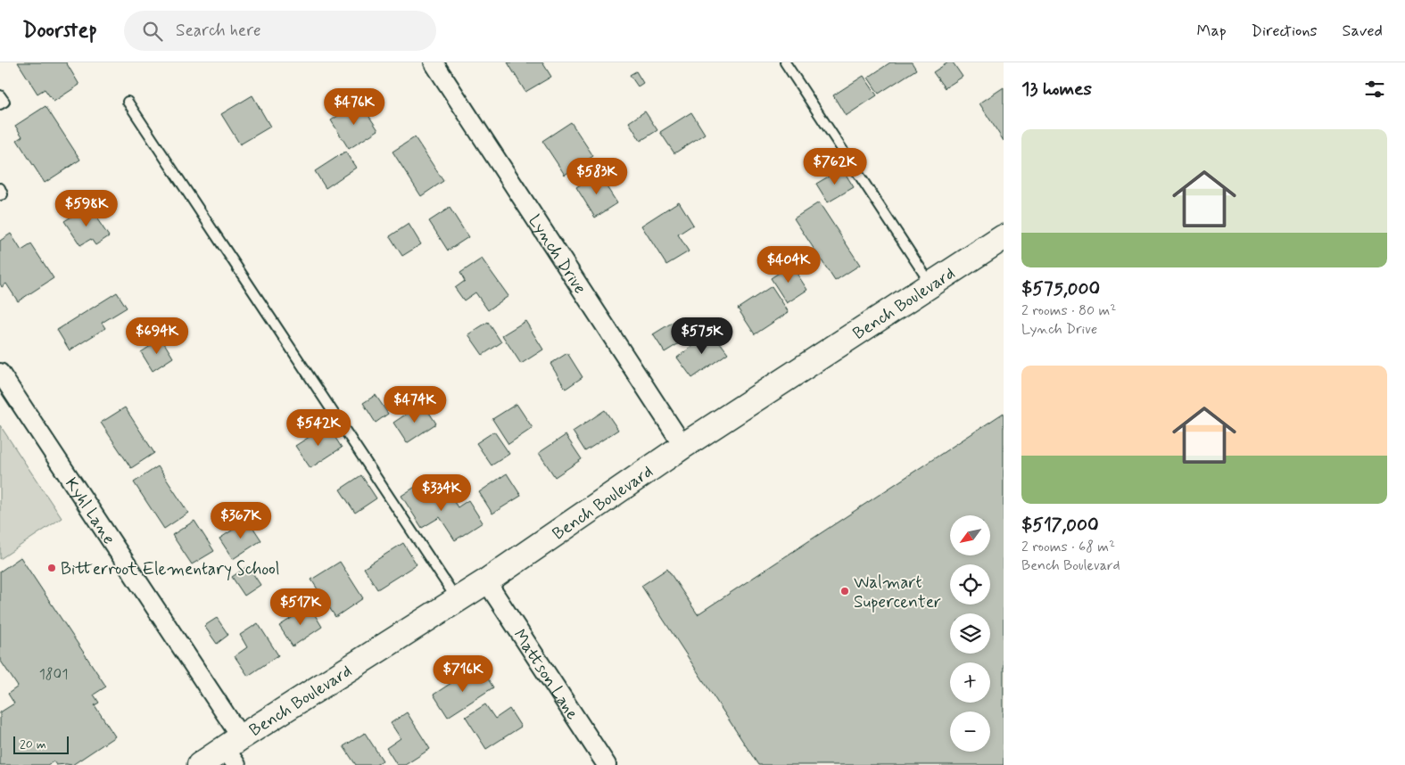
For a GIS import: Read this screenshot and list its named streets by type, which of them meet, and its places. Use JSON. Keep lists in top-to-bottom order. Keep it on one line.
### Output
{"streets":{"main road":["Bench Boulevard"],"street":["Lynch Drive","Kyhl Lane","Mattson Lane"]},"crossings":[["Lynch Drive","Bench Boulevard"],["Bench Boulevard","Kyhl Lane"],["Bench Boulevard","Mattson Lane"]],"places":["Bitterroot Elementary School","Walmart Supercenter"],"house_numbers":["1801"],"scale_bar":"20 m","north":"bottom left","page":{"header":"Doorstep","search":"Search here","nav":["Map","Directions","Saved"],"heading":"13 homes","price":["$476K","$762K","$583K","$598K","$404K","$694K","$575K","$474K","$542K","$334K","$367K","$517K","$716K"],"list":[{"name":"$575,000","note":"2 rooms · 80 m² · Lynch Drive"},{"name":"$517,000","note":"2 rooms · 68 m² · Bench Boulevard"}],"map_buttons":["+","−"],"scale":"20 m"}}
